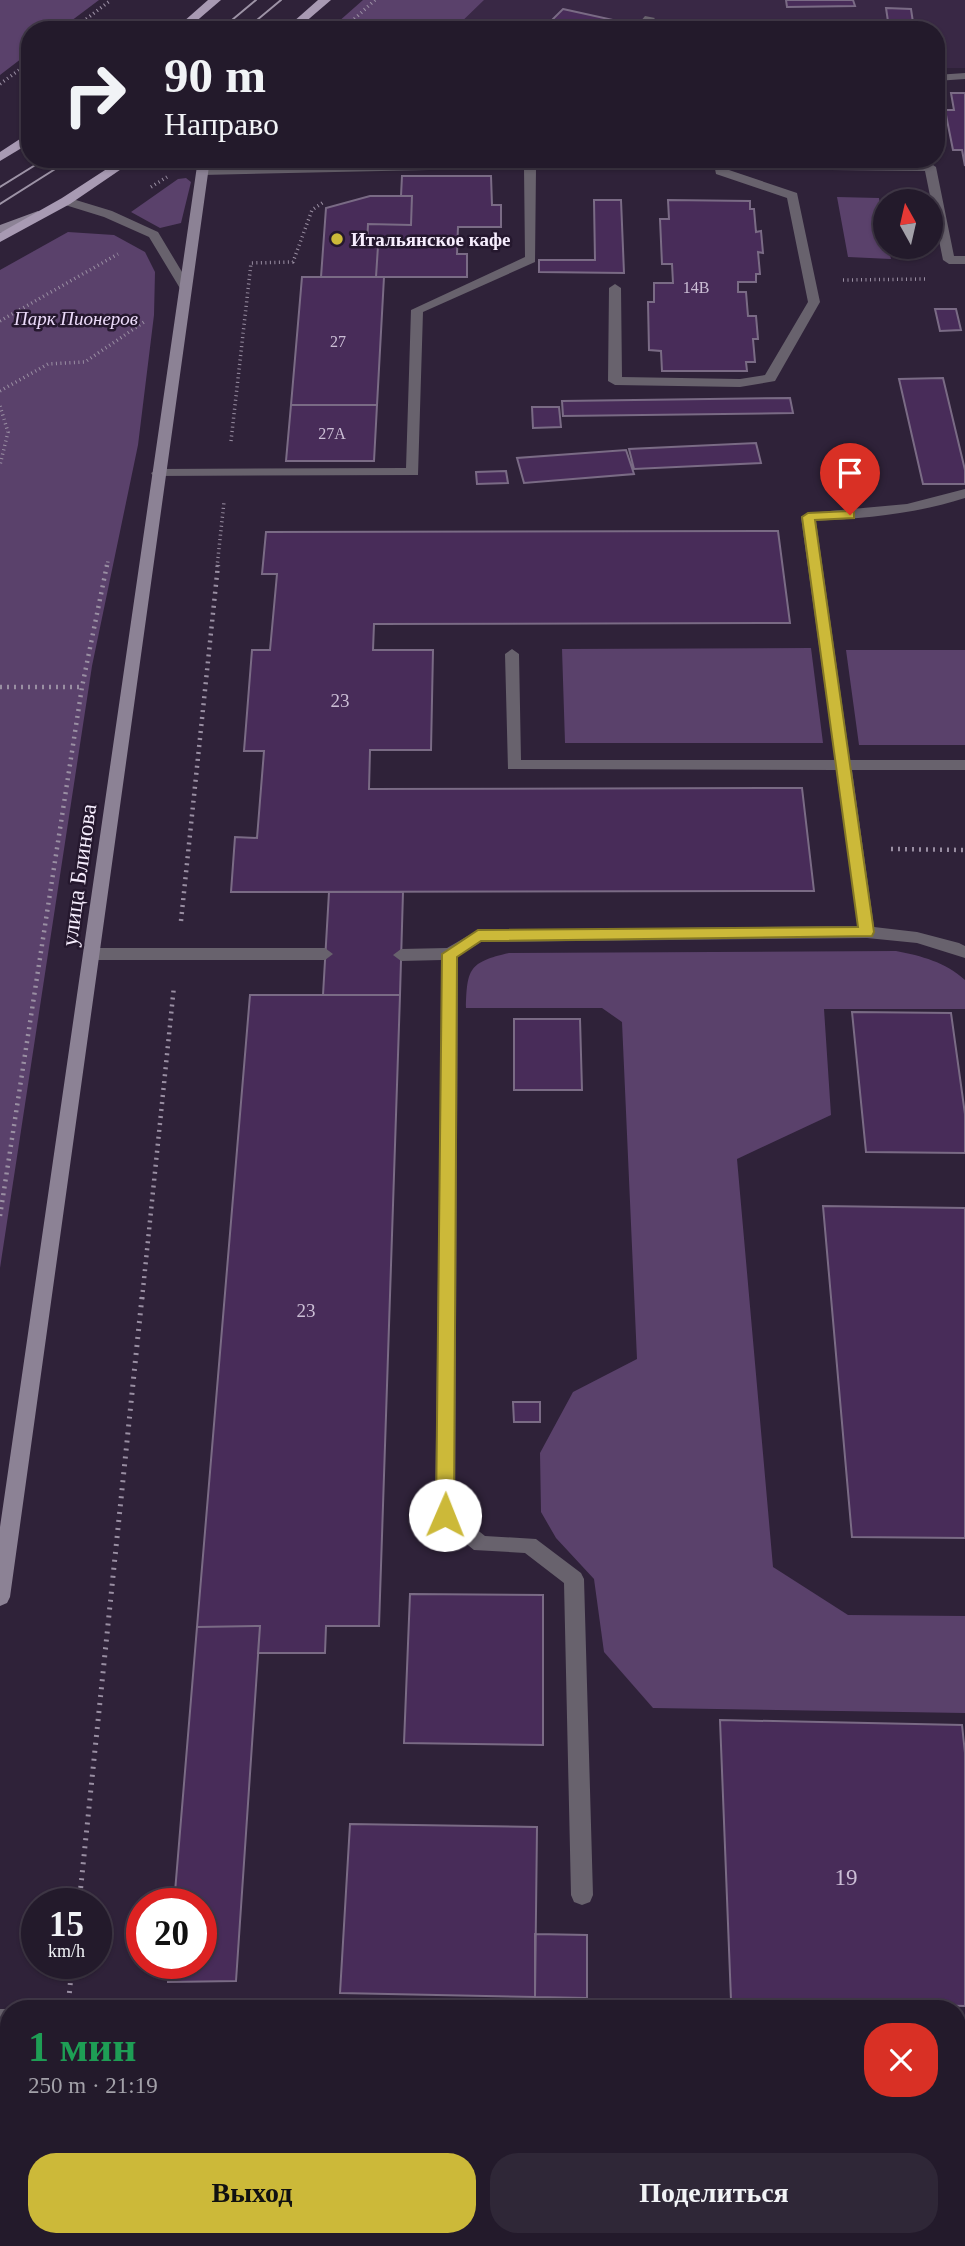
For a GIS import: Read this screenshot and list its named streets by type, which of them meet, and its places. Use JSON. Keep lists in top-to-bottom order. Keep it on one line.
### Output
{"streets":{"street":["улица Блинова"]},"parks":["Парк Пионеров"],"places":["Итальянское кафе"],"house_numbers":["14В","27","27А","23","23","19"],"north":"top","page":{"turn":["90 m","Направо"],"speed":"15 km/h","limit":"20","heading":["1 мин","250 m · 21:19"],"buttons":["Выход","Поделиться"]}}
